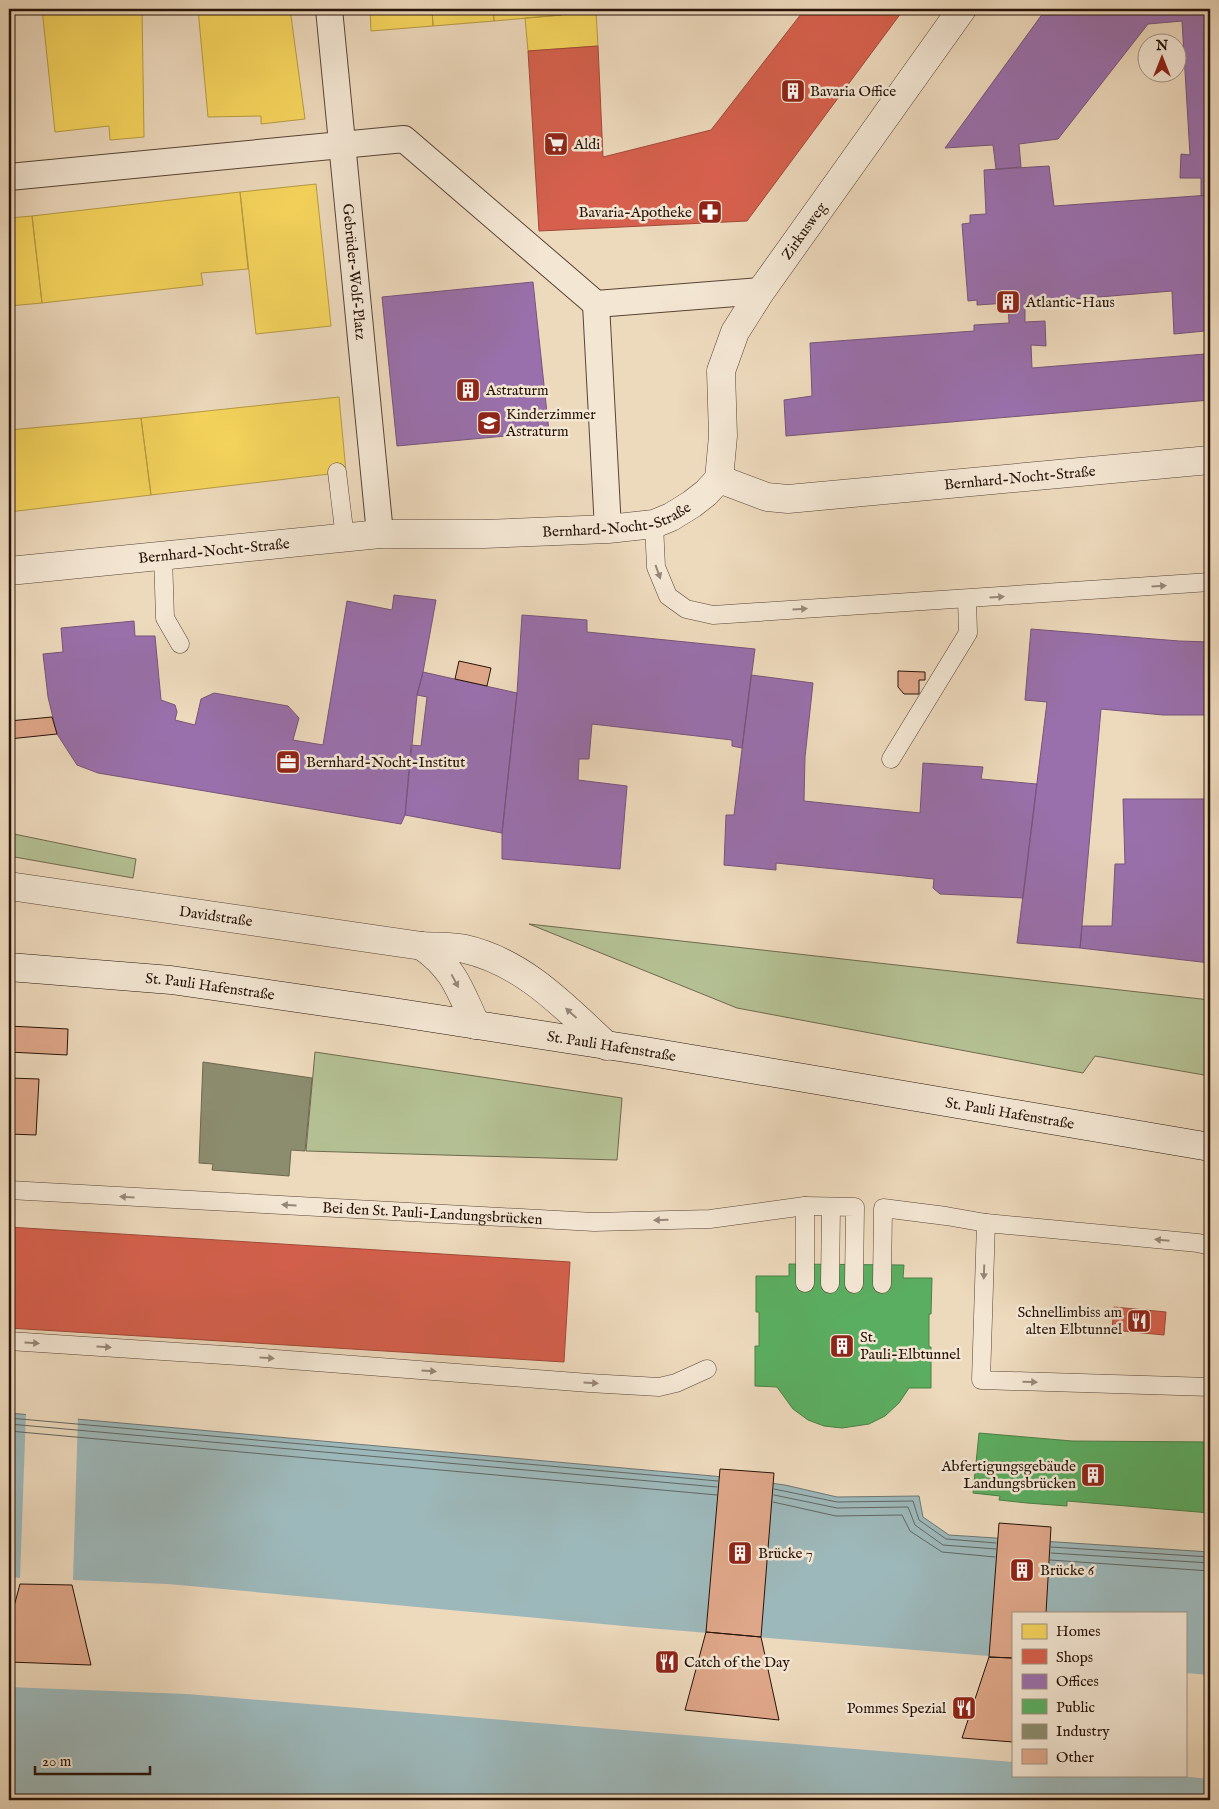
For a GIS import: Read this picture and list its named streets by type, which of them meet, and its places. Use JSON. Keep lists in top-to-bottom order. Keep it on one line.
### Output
{"streets":{"street":["Zirkusweg","Gebrüder-Wolf-Platz","Bernhard-Nocht-Straße","Davidstraße","St. Pauli Hafenstraße"],"lane":["Bei den St. Pauli-Landungsbrücken"]},"crossings":[["Zirkusweg","Bernhard-Nocht-Straße"],["Gebrüder-Wolf-Platz","Bernhard-Nocht-Straße"],["Davidstraße","St. Pauli Hafenstraße"]],"places":{"building":["Bavaria Office","Atlantic-Haus","Astraturm","St. Pauli-Elbtunnel","Abfertigungsgebäude Landungsbrücken","Brücke 7","Brücke 6"],"supermarket":["Aldi"],"pharmacy":["Bavaria-Apotheke"],"school or university":["Kinderzimmer Astraturm"],"office":["Bernhard-Nocht-Institut"],"restaurant":["Schnellimbiss am alten Elbtunnel","Catch of the Day","Pommes Spezial"]},"legend":["Homes","Shops","Offices","Public","Industry","Other"],"scale_bar":"20 m","north":"top"}
